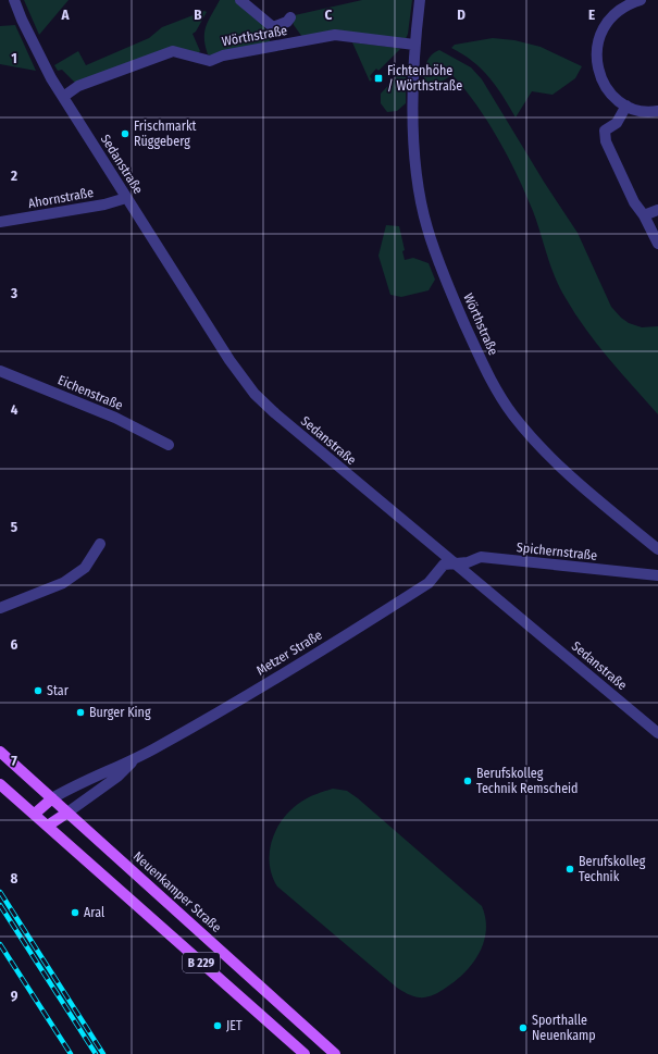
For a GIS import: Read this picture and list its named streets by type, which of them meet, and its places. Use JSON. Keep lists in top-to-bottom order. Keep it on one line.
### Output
{"streets":{"main road":["Neuenkamper Straße","B 229"],"street":["Wörthstraße","Sedanstraße","Ahornstraße","Eichenstraße","Spichernstraße","Metzer Straße"]},"crossings":[["Wörthstraße","Sedanstraße"],["Sedanstraße","Ahornstraße"],["Sedanstraße","Spichernstraße"],["Sedanstraße","Metzer Straße"],["Spichernstraße","Metzer Straße"],["Metzer Straße","Neuenkamper Straße"]],"places":{"transit":["Fichtenhöhe / Wörthstraße"],"other":["Frischmarkt Rüggeberg","Star","Burger King","Berufskolleg Technik Remscheid","Berufskolleg Technik","Aral","JET","Sporthalle Neuenkamp"]},"grid":{"columns":["A","B","C","D","E"],"rows":["1","2","3","4","5","6","7","8","9"]}}
